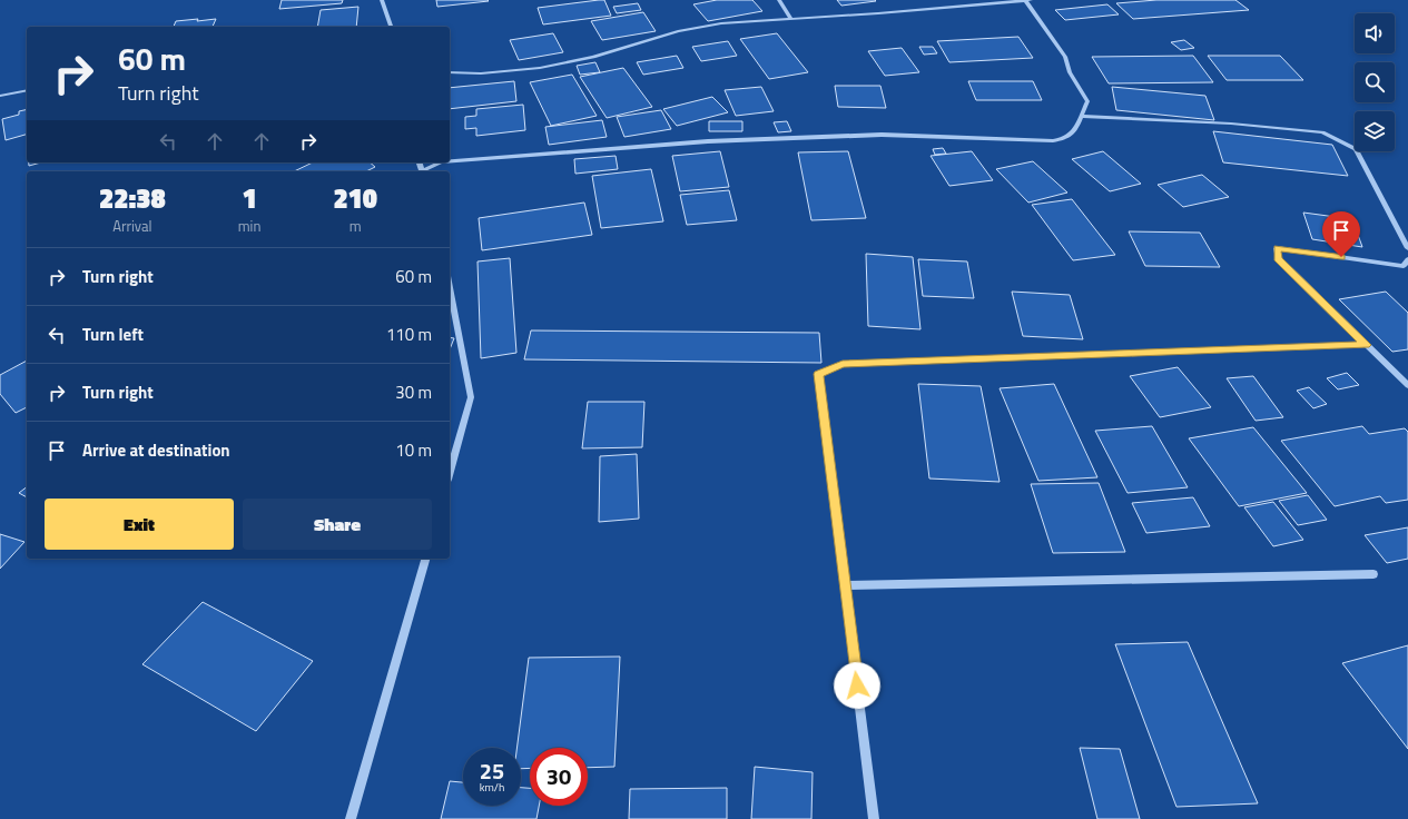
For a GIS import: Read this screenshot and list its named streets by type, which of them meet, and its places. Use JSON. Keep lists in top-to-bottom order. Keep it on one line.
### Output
{"page":{"turn":["60 m","Turn right"],"eta":["22:38","Arrival","1","min","210","m"],"list":[{"name":"Turn right","value":"60 m"},{"name":"Turn left","value":"110 m"},{"name":"Turn right","value":"30 m"},{"name":"Arrive at destination","value":"10 m"}],"buttons":["Exit","Share"],"speed":"25 km/h","limit":"30"}}
